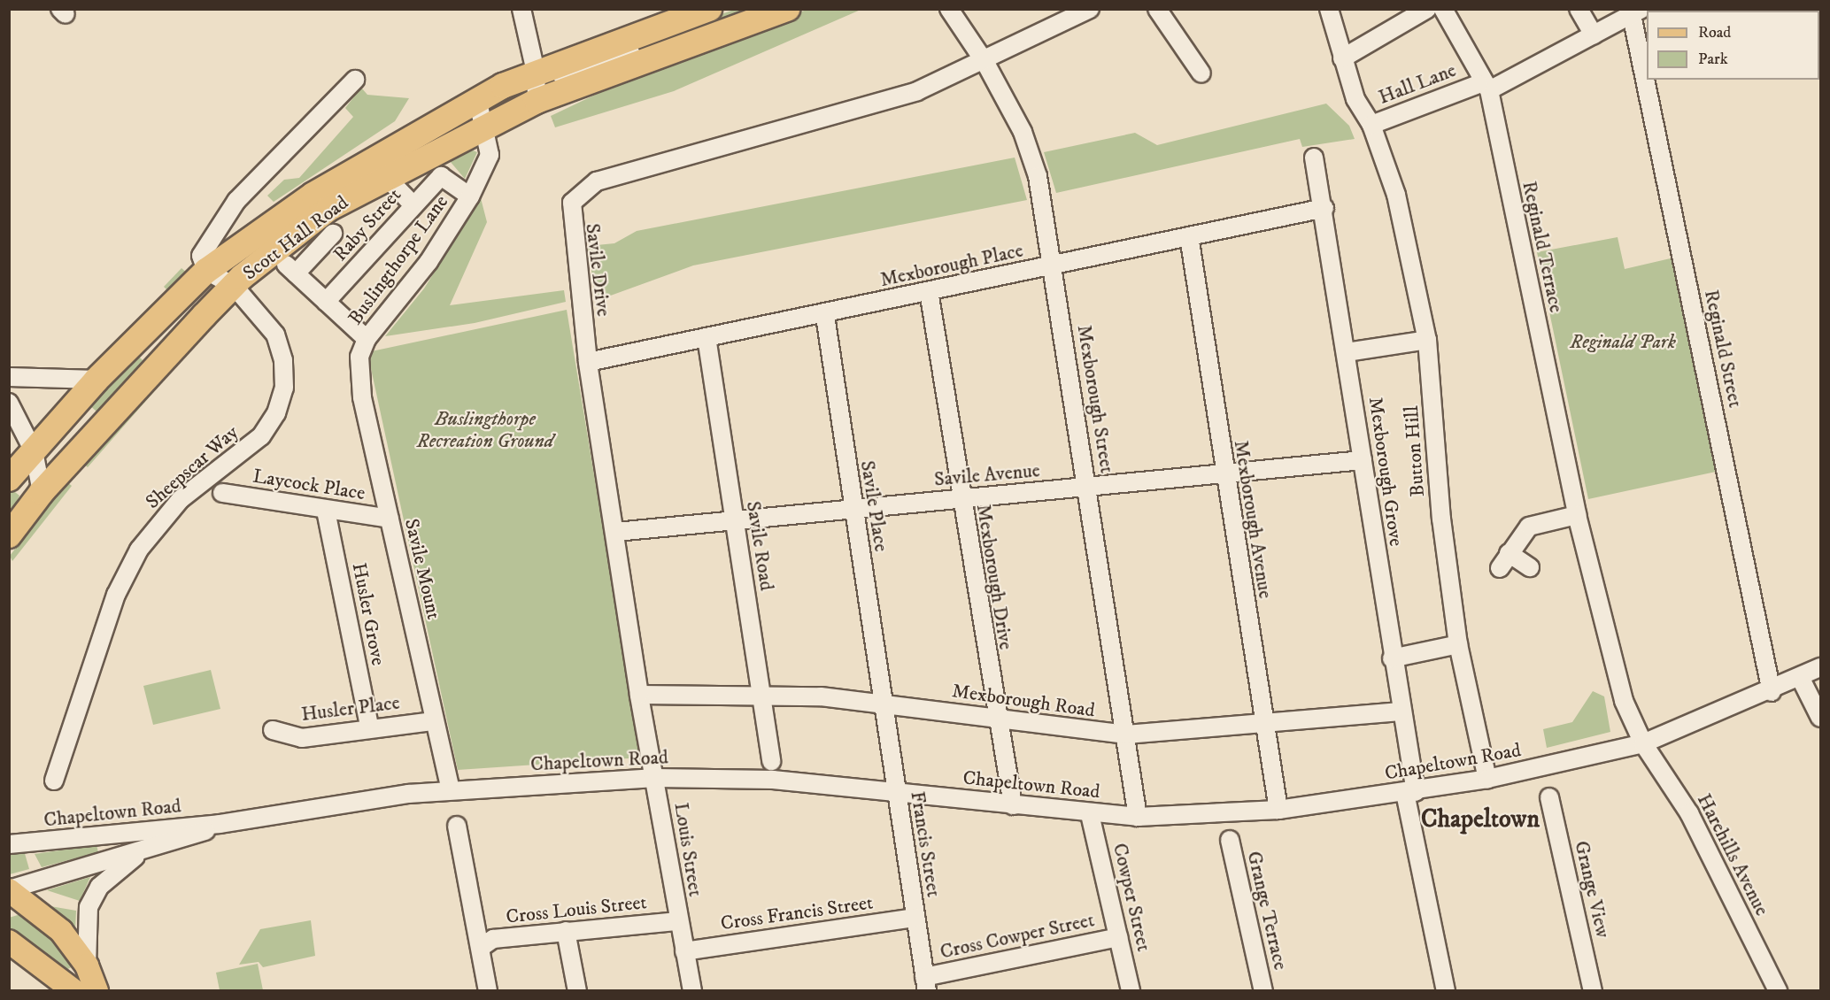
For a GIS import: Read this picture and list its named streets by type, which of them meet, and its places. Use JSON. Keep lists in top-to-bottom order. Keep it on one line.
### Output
{"streets":{"highway":["Scott Hall Road"],"street":["Hall Lane","Raby Street","Reginald Terrace","Buslingthorpe Lane","Mexborough Place","Savile Drive","Reginald Street","Mexborough Street","Button Hill","Sheepscar Way","Mexborough Grove","Savile Avenue","Laycock Place","Savile Place","Mexborough Avenue","Savile Road","Savile Mount","Mexborough Drive","Husler Grove","Mexborough Road","Husler Place","Chapeltown Road","Francis Street","Louis Street","Harehills Avenue","Grange View","Cowper Street","Cross Louis Street","Grange Terrace","Cross Francis Street","Cross Cowper Street"]},"crossings":[["Hall Lane","Reginald Terrace"],["Hall Lane","Reginald Street"],["Hall Lane","Button Hill"],["Raby Street","Buslingthorpe Lane"],["Scott Hall Road","Buslingthorpe Lane"],["Scott Hall Road","Sheepscar Way"],["Reginald Terrace","Chapeltown Road"],["Reginald Terrace","Harehills Avenue"],["Buslingthorpe Lane","Savile Mount"],["Mexborough Place","Savile Drive"],["Mexborough Place","Mexborough Street"],["Mexborough Place","Mexborough Grove"],["Mexborough Place","Savile Place"],["Mexborough Place","Mexborough Avenue"],["Mexborough Place","Savile Road"],["Mexborough Place","Mexborough Drive"],["Savile Drive","Mexborough Street"],["Savile Drive","Savile Avenue"],["Savile Drive","Mexborough Road"],["Savile Drive","Chapeltown Road"],["Savile Drive","Louis Street"],["Reginald Street","Chapeltown Road"],["Mexborough Street","Savile Avenue"],["Mexborough Street","Mexborough Road"],["Mexborough Street","Chapeltown Road"],["Button Hill","Chapeltown Road"],["Mexborough Grove","Savile Avenue"],["Mexborough Grove","Mexborough Road"],["Mexborough Grove","Chapeltown Road"],["Savile Avenue","Savile Place"],["Savile Avenue","Mexborough Avenue"],["Savile Avenue","Savile Road"],["Savile Avenue","Mexborough Drive"],["Laycock Place","Savile Mount"],["Laycock Place","Husler Grove"],["Savile Place","Mexborough Road"],["Savile Place","Francis Street"],["Mexborough Avenue","Mexborough Road"],["Mexborough Avenue","Chapeltown Road"],["Savile Road","Mexborough Road"],["Savile Road","Chapeltown Road"],["Savile Mount","Husler Place"],["Savile Mount","Chapeltown Road"],["Mexborough Drive","Mexborough Road"],["Mexborough Drive","Chapeltown Road"],["Husler Grove","Husler Place"],["Mexborough Road","Francis Street"],["Chapeltown Road","Francis Street"],["Chapeltown Road","Louis Street"],["Chapeltown Road","Harehills Avenue"],["Chapeltown Road","Cowper Street"],["Francis Street","Cross Francis Street"],["Francis Street","Cross Cowper Street"],["Louis Street","Cross Louis Street"],["Louis Street","Cross Francis Street"],["Cowper Street","Cross Cowper Street"]],"districts":["Chapeltown"],"parks":["Reginald Park","Buslingthorpe Recreation Ground"],"legend":["Road","Park"]}
